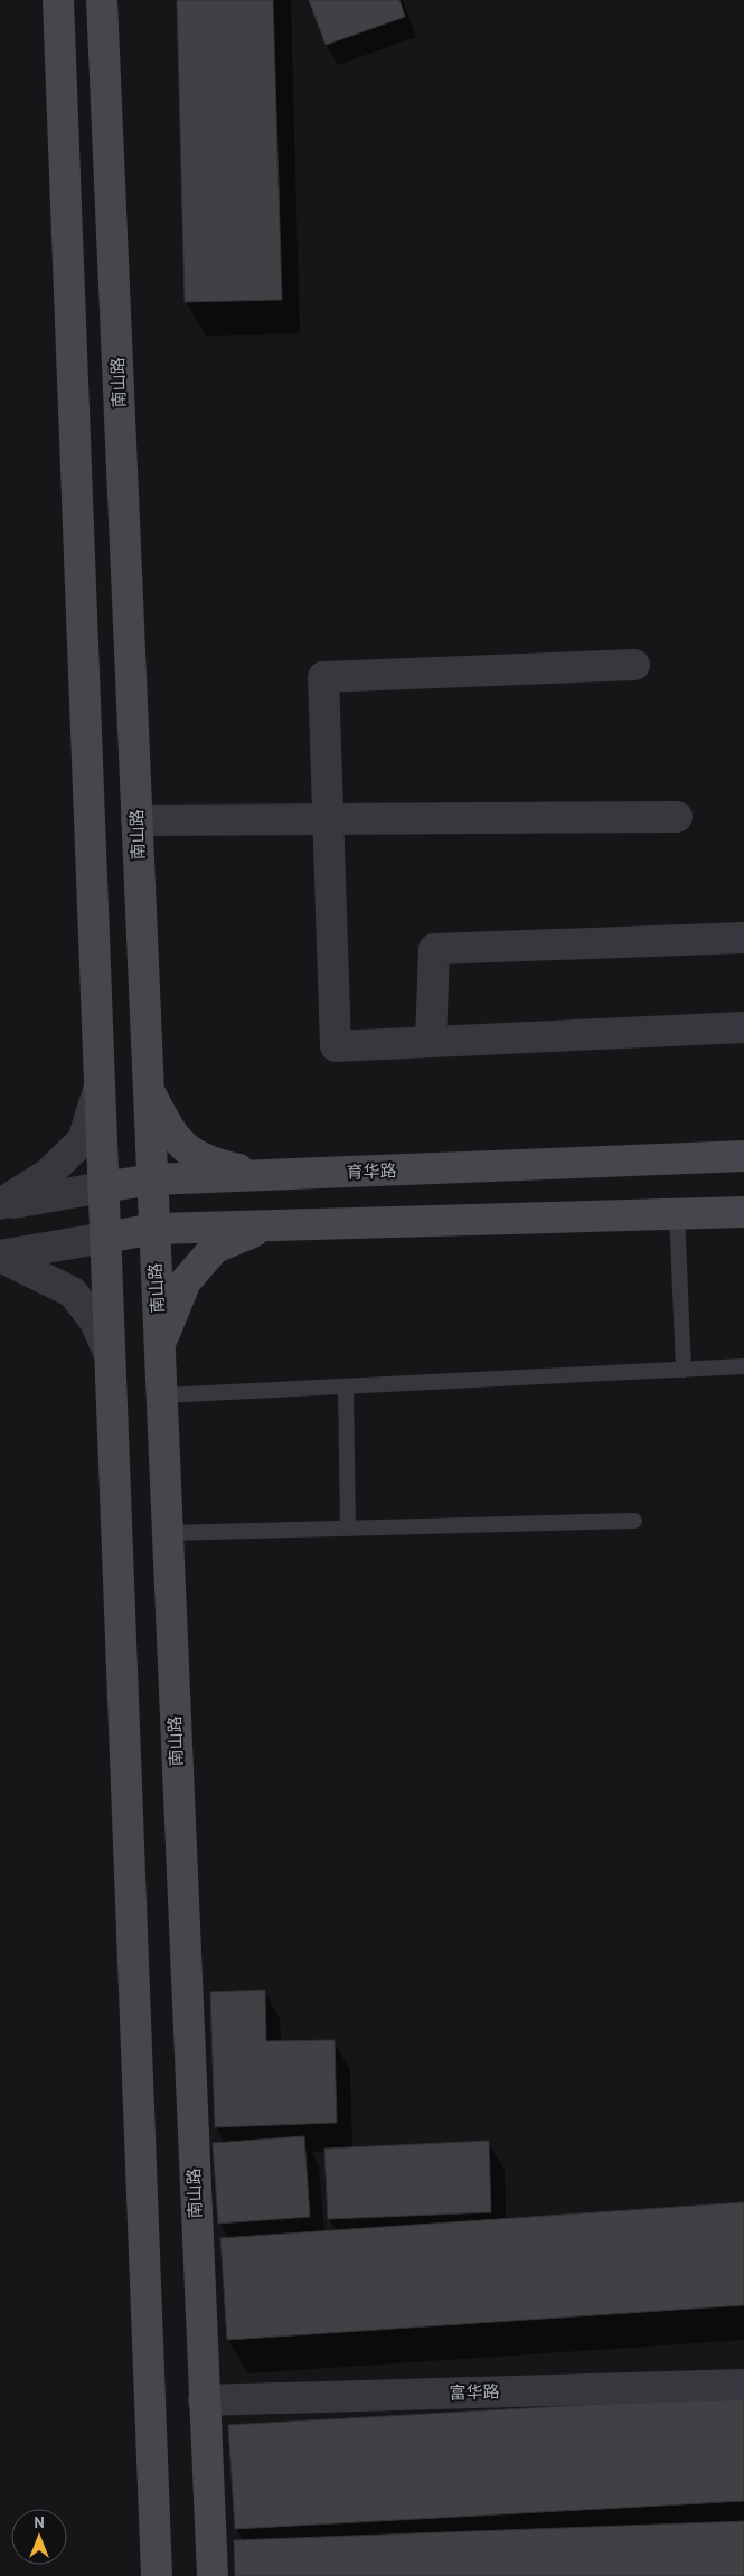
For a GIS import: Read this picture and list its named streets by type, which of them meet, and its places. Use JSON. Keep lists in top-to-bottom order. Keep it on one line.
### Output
{"streets":{"main road":["南山路","育华路"],"street":["富华路"]},"crossings":[["南山路","育华路"],["南山路","富华路"]],"north":"top"}
